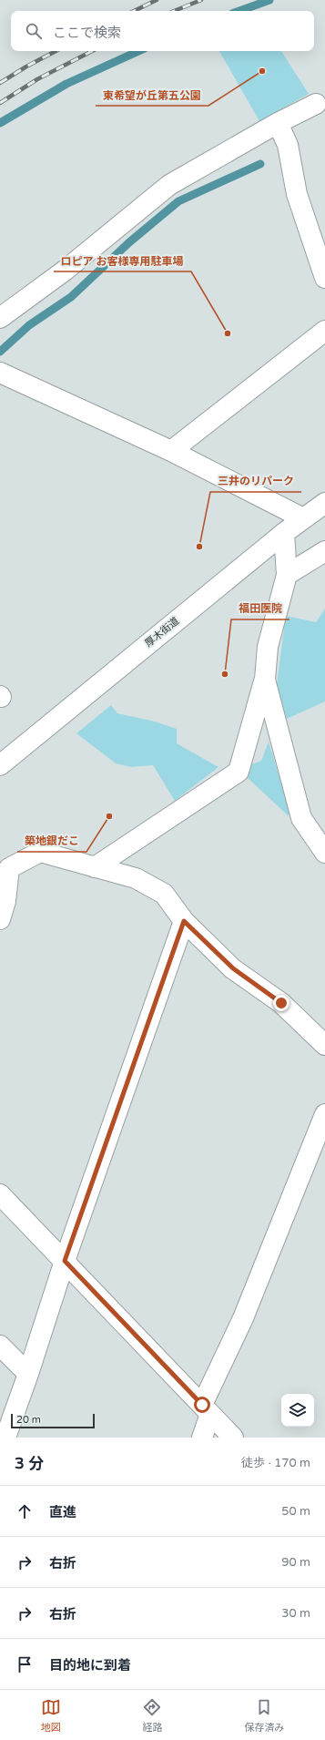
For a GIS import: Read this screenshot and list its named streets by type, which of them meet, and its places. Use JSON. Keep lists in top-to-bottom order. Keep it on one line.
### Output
{"streets":{"street":["厚木街道"]},"places":["東希望が丘第五公園","ロピア お客様専用駐車場","三井のリパーク","福田医院","築地銀だこ"],"scale_bar":"20 m","page":{"search":"ここで検索","scale":"20 m","heading":["3 分","徒歩 · 170 m"],"list":[["直進","50 m"],["右折","90 m"],["右折","30 m"],"目的地に到着"],"nav":["地図","経路","保存済み"]}}
